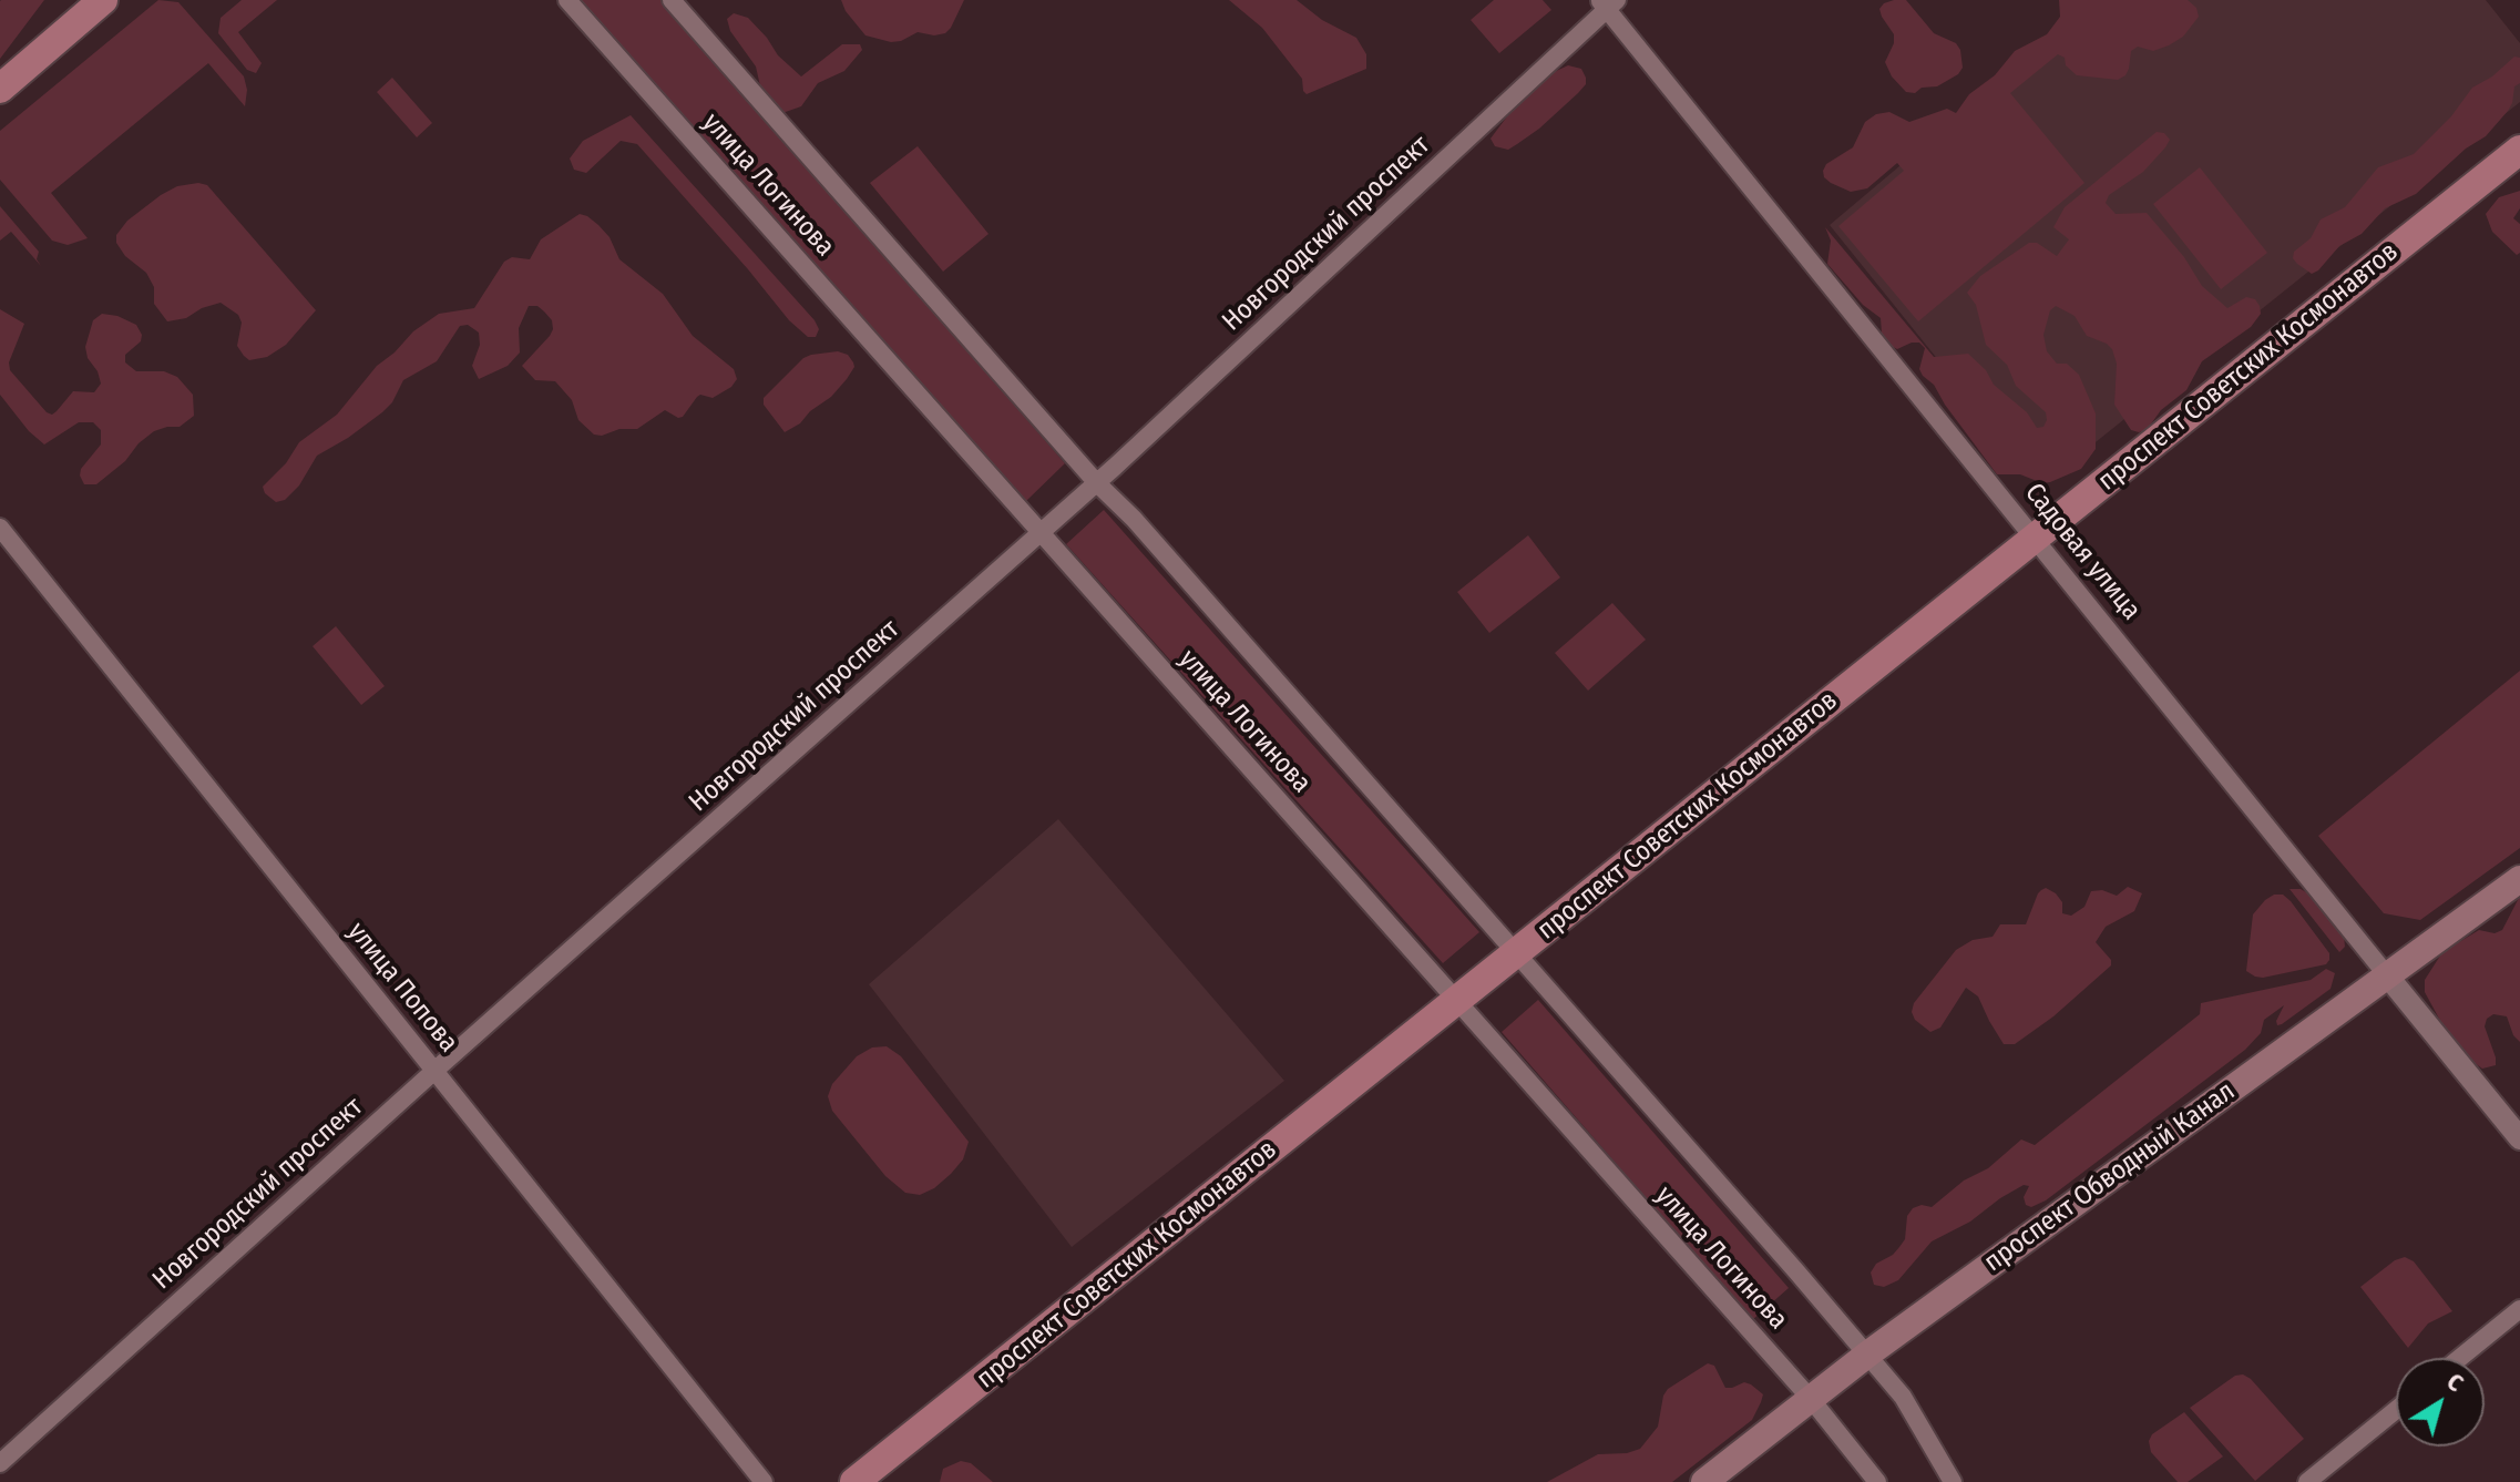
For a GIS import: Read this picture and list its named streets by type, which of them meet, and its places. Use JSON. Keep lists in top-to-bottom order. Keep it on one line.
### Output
{"streets":{"main road":["проспект Советских Космонавтов","проспект Обводный Канал"],"street":["улица Логинова","Новгородский проспект","Садовая улица","улица Попова"]},"crossings":[["улица Логинова","Новгородский проспект"],["улица Логинова","проспект Советских Космонавтов"],["улица Логинова","проспект Обводный Канал"],["Новгородский проспект","Садовая улица"],["Новгородский проспект","улица Попова"],["проспект Советских Космонавтов","Садовая улица"],["Садовая улица","проспект Обводный Канал"]],"north":"top right"}
